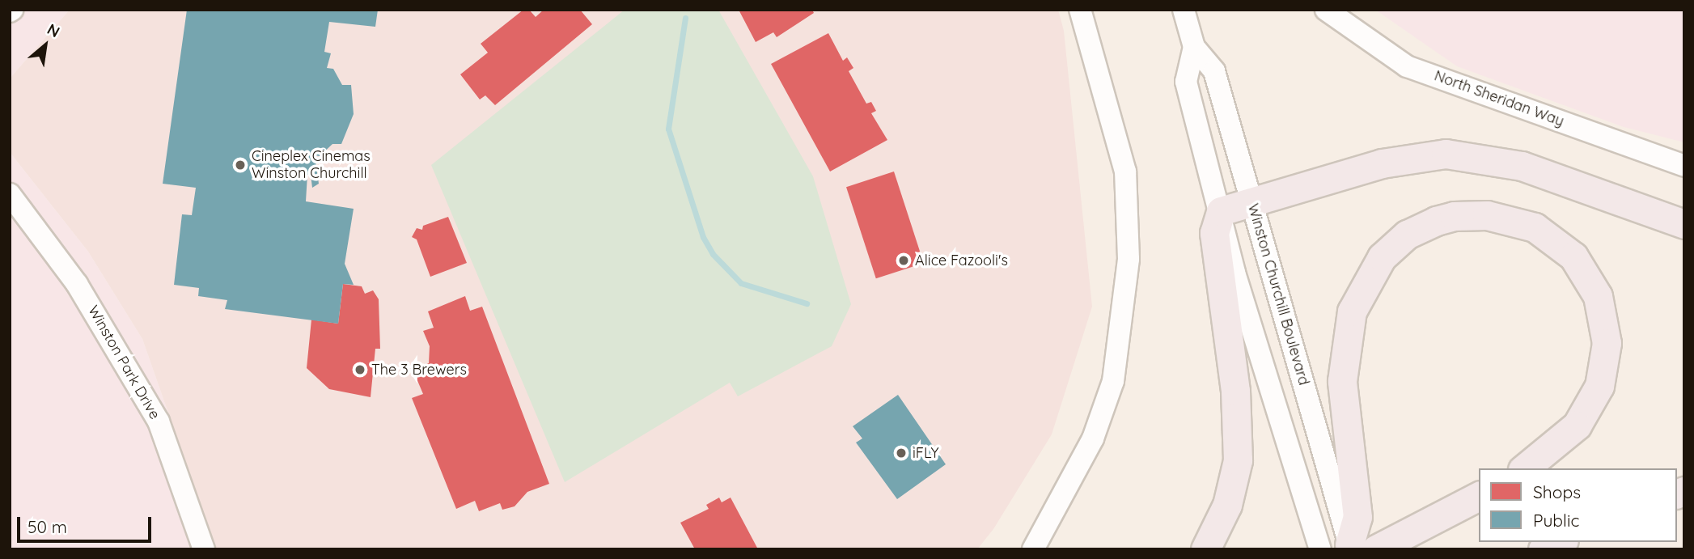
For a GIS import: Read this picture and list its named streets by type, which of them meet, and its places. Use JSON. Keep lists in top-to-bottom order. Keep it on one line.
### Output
{"streets":{"street":["North Sheridan Way","Winston Churchill Boulevard","Winston Park Drive"]},"places":["Cineplex Cinemas Winston Churchill","Alice Fazooli's","The 3 Brewers","iFLY"],"legend":["Shops","Public"],"scale_bar":"50 m","north":"top right"}
